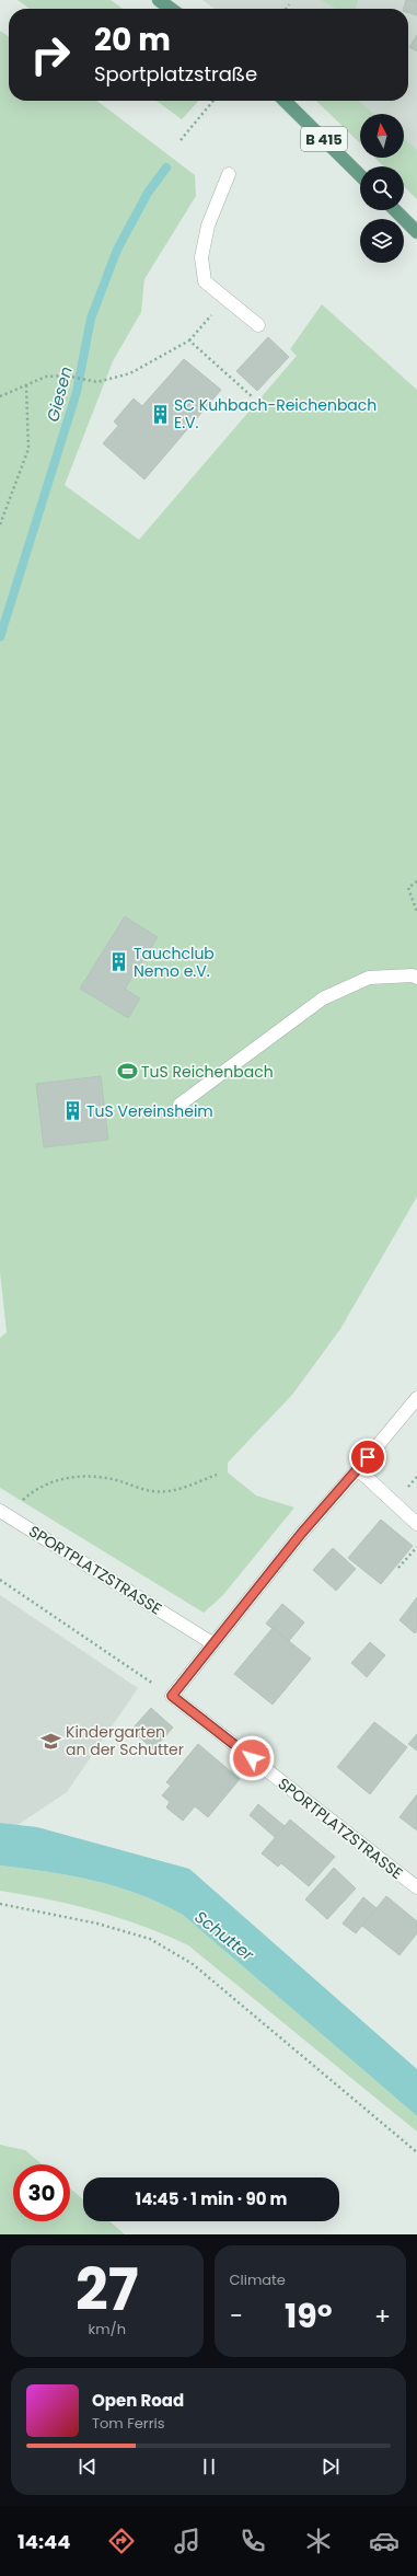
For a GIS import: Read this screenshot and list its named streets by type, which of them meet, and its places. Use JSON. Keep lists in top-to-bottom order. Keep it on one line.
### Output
{"streets":{"main road":["B 415"],"street":["SPORTPLATZSTRASSE"]},"water":["Giesen","Schutter"],"places":{"building":["SC Kuhbach-Reichenbach E.V.","Tauchclub Nemo e.V.","TuS Vereinsheim"],"sports":["TuS Reichenbach"],"school or university":["Kindergarten an der Schutter"]},"north":"top","page":{"turn":["20 m","Sportplatzstraße"],"limit":"30","trip":"14:45 · 1 min · 90 m","tile":[["27","km/h"],"Climate"],"heat":["−","19°","+"],"song":["Open Road","Tom Ferris"],"tabs":"14:44"}}
